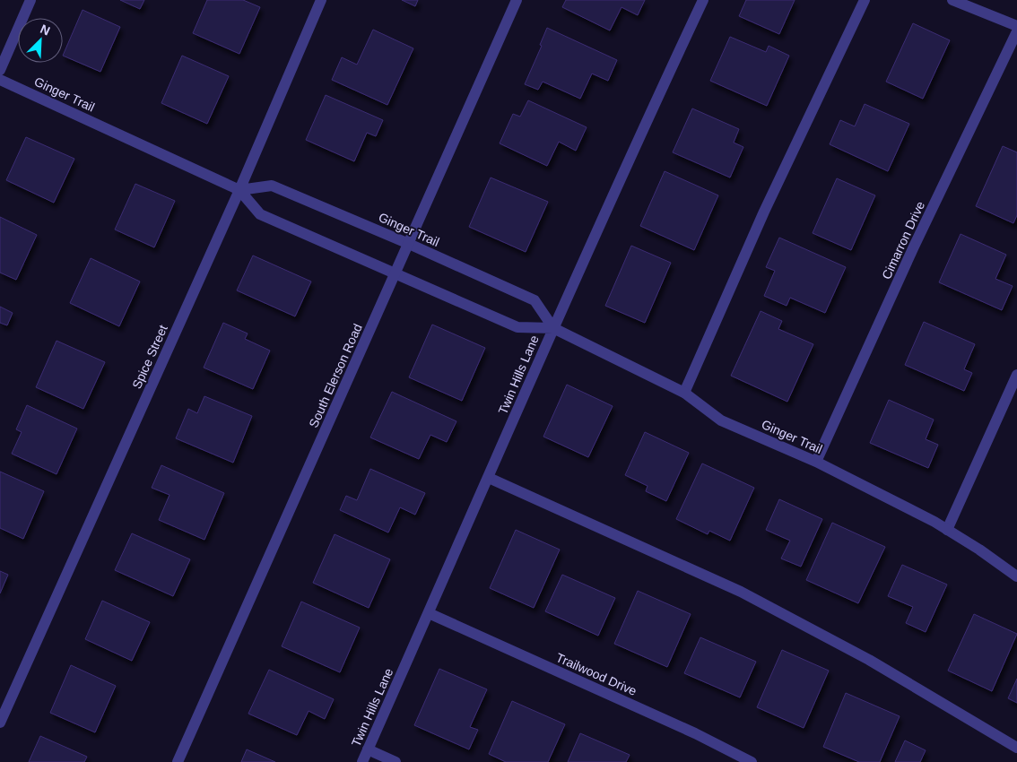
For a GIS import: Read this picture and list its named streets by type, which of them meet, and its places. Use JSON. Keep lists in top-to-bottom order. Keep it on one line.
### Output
{"streets":{"street":["Ginger Trail","Cimarron Drive","Spice Street","Twin Hills Lane","South Elerson Road","Trailwood Drive"]},"crossings":[["Ginger Trail","Cimarron Drive"],["Ginger Trail","Spice Street"],["Ginger Trail","Twin Hills Lane"],["Ginger Trail","South Elerson Road"],["Twin Hills Lane","Trailwood Drive"]],"north":"top right"}
